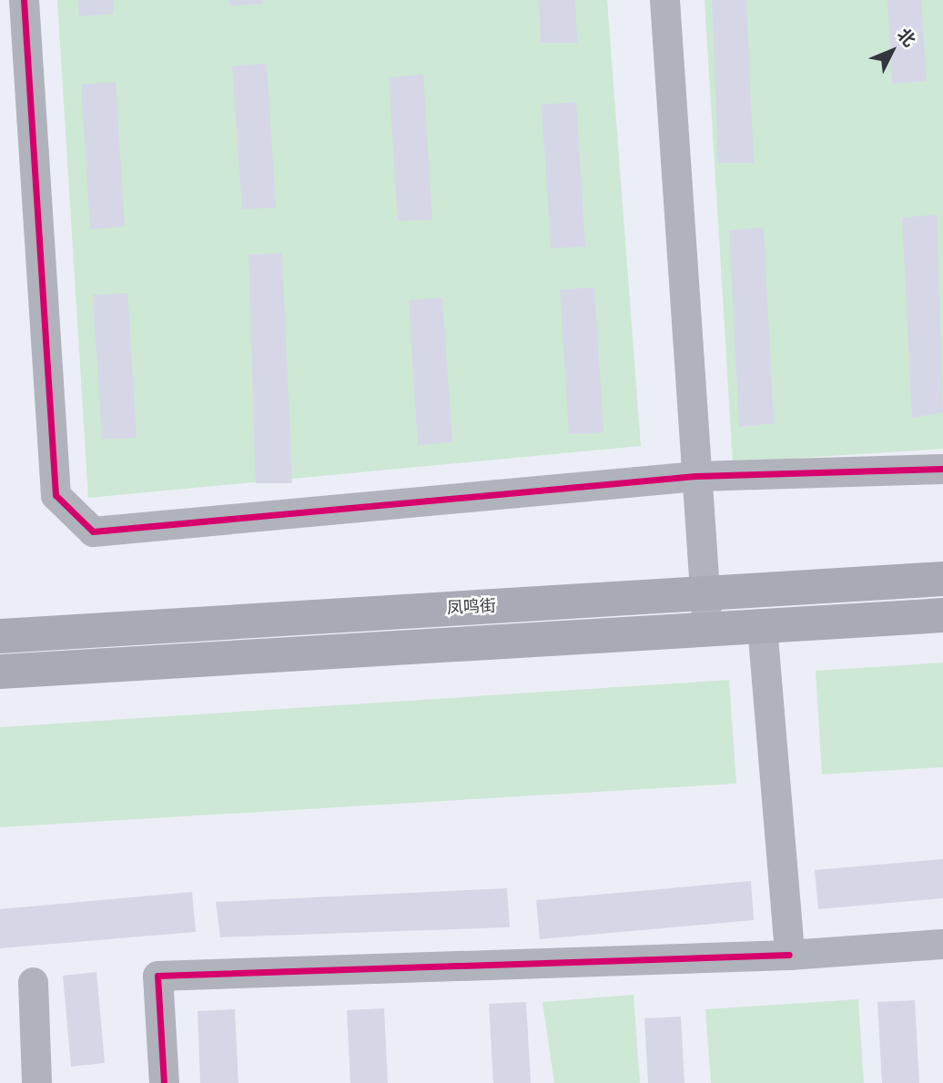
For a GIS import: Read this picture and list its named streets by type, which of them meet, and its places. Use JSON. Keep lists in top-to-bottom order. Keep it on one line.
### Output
{"streets":{"main road":["凤鸣街"]},"north":"top right"}
